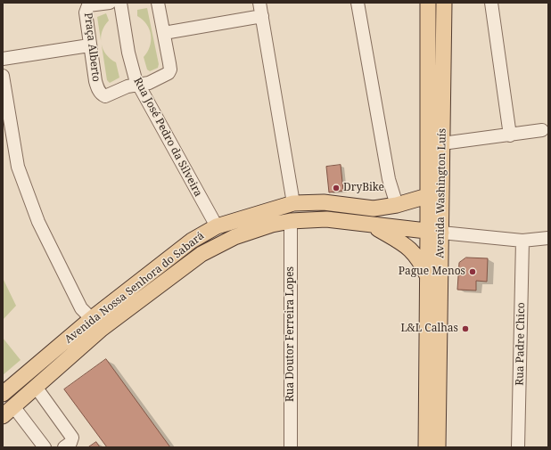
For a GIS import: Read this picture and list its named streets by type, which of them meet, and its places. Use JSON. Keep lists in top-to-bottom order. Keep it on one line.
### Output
{"streets":{"main road":["Avenida Washington Luís","Avenida Nossa Senhora do Sabará"],"street":["Praça Alberto","Rua José Pedro da Silveira","Rua Doutor Ferreira Lopes","Rua Padre Chico"]},"crossings":[["Praça Alberto","Rua José Pedro da Silveira"],["Rua José Pedro da Silveira","Avenida Nossa Senhora do Sabará"],["Avenida Washington Luís","Avenida Nossa Senhora do Sabará"],["Avenida Nossa Senhora do Sabará","Rua Doutor Ferreira Lopes"]],"places":["DryBike","Pague Menos","L&L Calhas"]}
